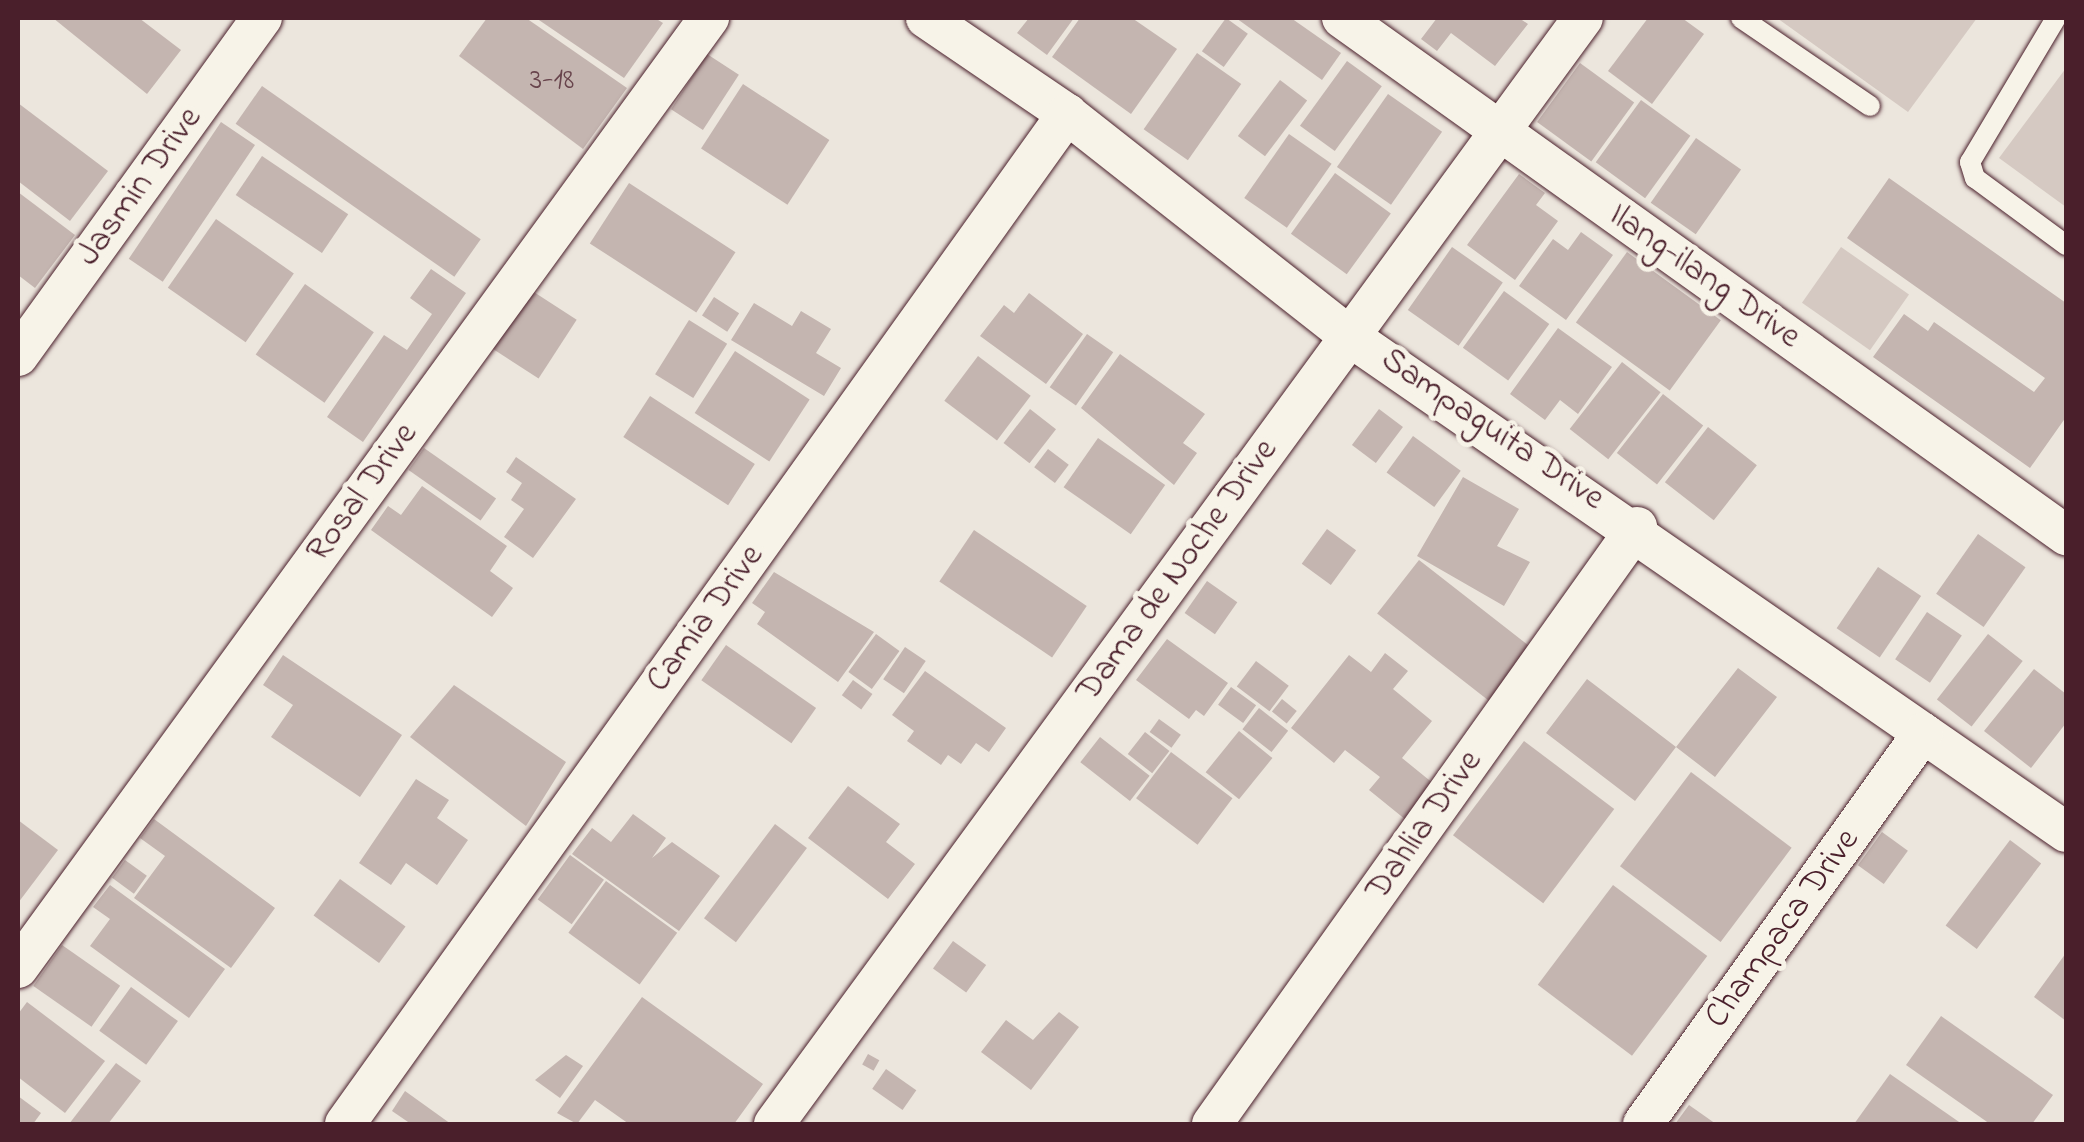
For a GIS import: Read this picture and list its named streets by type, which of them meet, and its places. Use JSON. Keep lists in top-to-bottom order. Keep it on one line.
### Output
{"streets":{"street":["Jasmin Drive","Ilang-ilang Drive","Sampaguita Drive","Rosal Drive","Dama de Noche Drive","Camia Drive","Dahlia Drive","Champaca Drive"]},"crossings":[["Ilang-ilang Drive","Dama de Noche Drive"],["Sampaguita Drive","Dama de Noche Drive"],["Sampaguita Drive","Camia Drive"],["Sampaguita Drive","Dahlia Drive"],["Sampaguita Drive","Champaca Drive"]],"house_numbers":["3-18"]}
